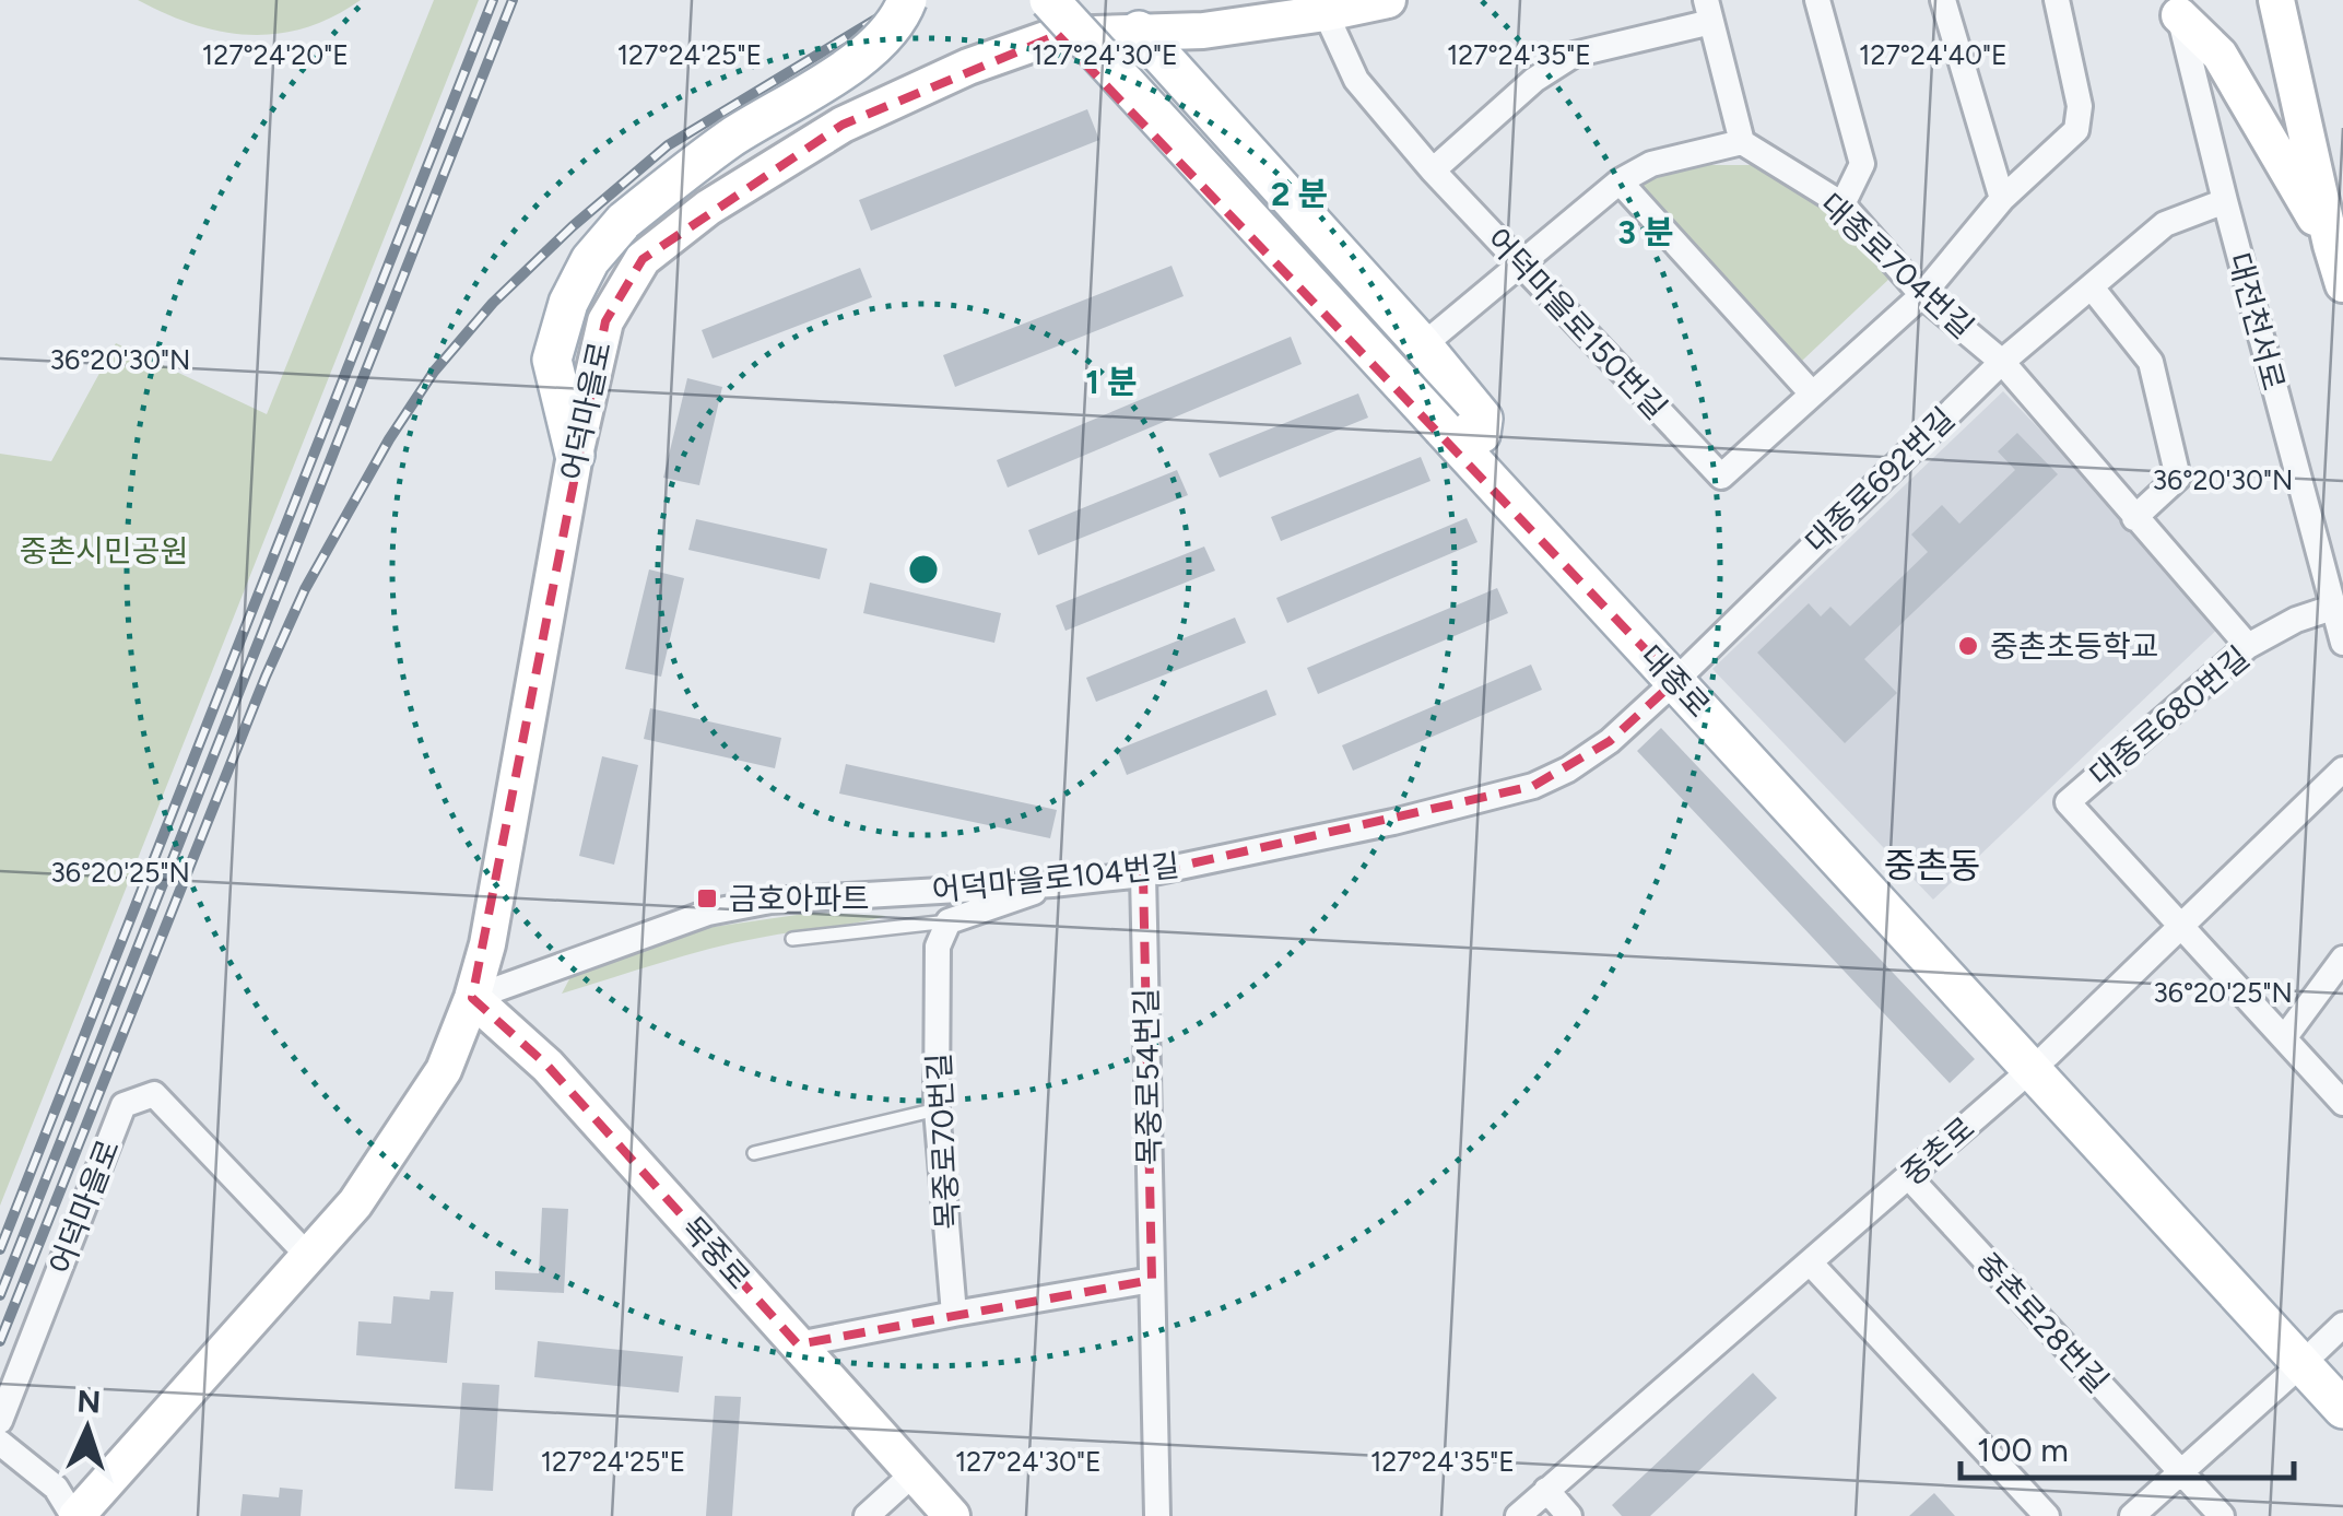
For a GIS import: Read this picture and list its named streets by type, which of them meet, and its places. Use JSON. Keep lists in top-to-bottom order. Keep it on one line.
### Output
{"streets":{"main road":["어덕마을로","대종로","목중로"],"street":["대종로704번길","대전천서로","어덕마을로150번길","대종로692번길","대종로680번길","어덕마을로104번길","목중로54번길","목중로70번길","중촌로","중촌로28번길"]},"crossings":[["대종로704번길","대종로692번길"],["대종로704번길","대종로680번길"],["대전천서로","대종로692번길"],["대전천서로","대종로680번길"],["어덕마을로150번길","어덕마을로"],["어덕마을로","대종로"],["어덕마을로","어덕마을로104번길"],["어덕마을로","목중로"],["대종로692번길","대종로"],["대종로692번길","어덕마을로104번길"],["대종로","어덕마을로104번길"],["대종로","중촌로"],["대종로680번길","중촌로"],["어덕마을로104번길","목중로54번길"],["어덕마을로104번길","목중로"],["중촌로","중촌로28번길"]],"districts":["중촌동"],"parks":["중촌시민공원"],"places":{"other":["중촌초등학교"],"transit":["금호아파트"]},"scale_bar":"100 m","north":"top","coordinates":["127°24'20\"E","127°24'25\"E","127°24'30\"E","127°24'35\"E","127°24'40\"E","36°20'30\"N","36°20'25\"N"],"rings":["2 분","3 분","1 분"]}
